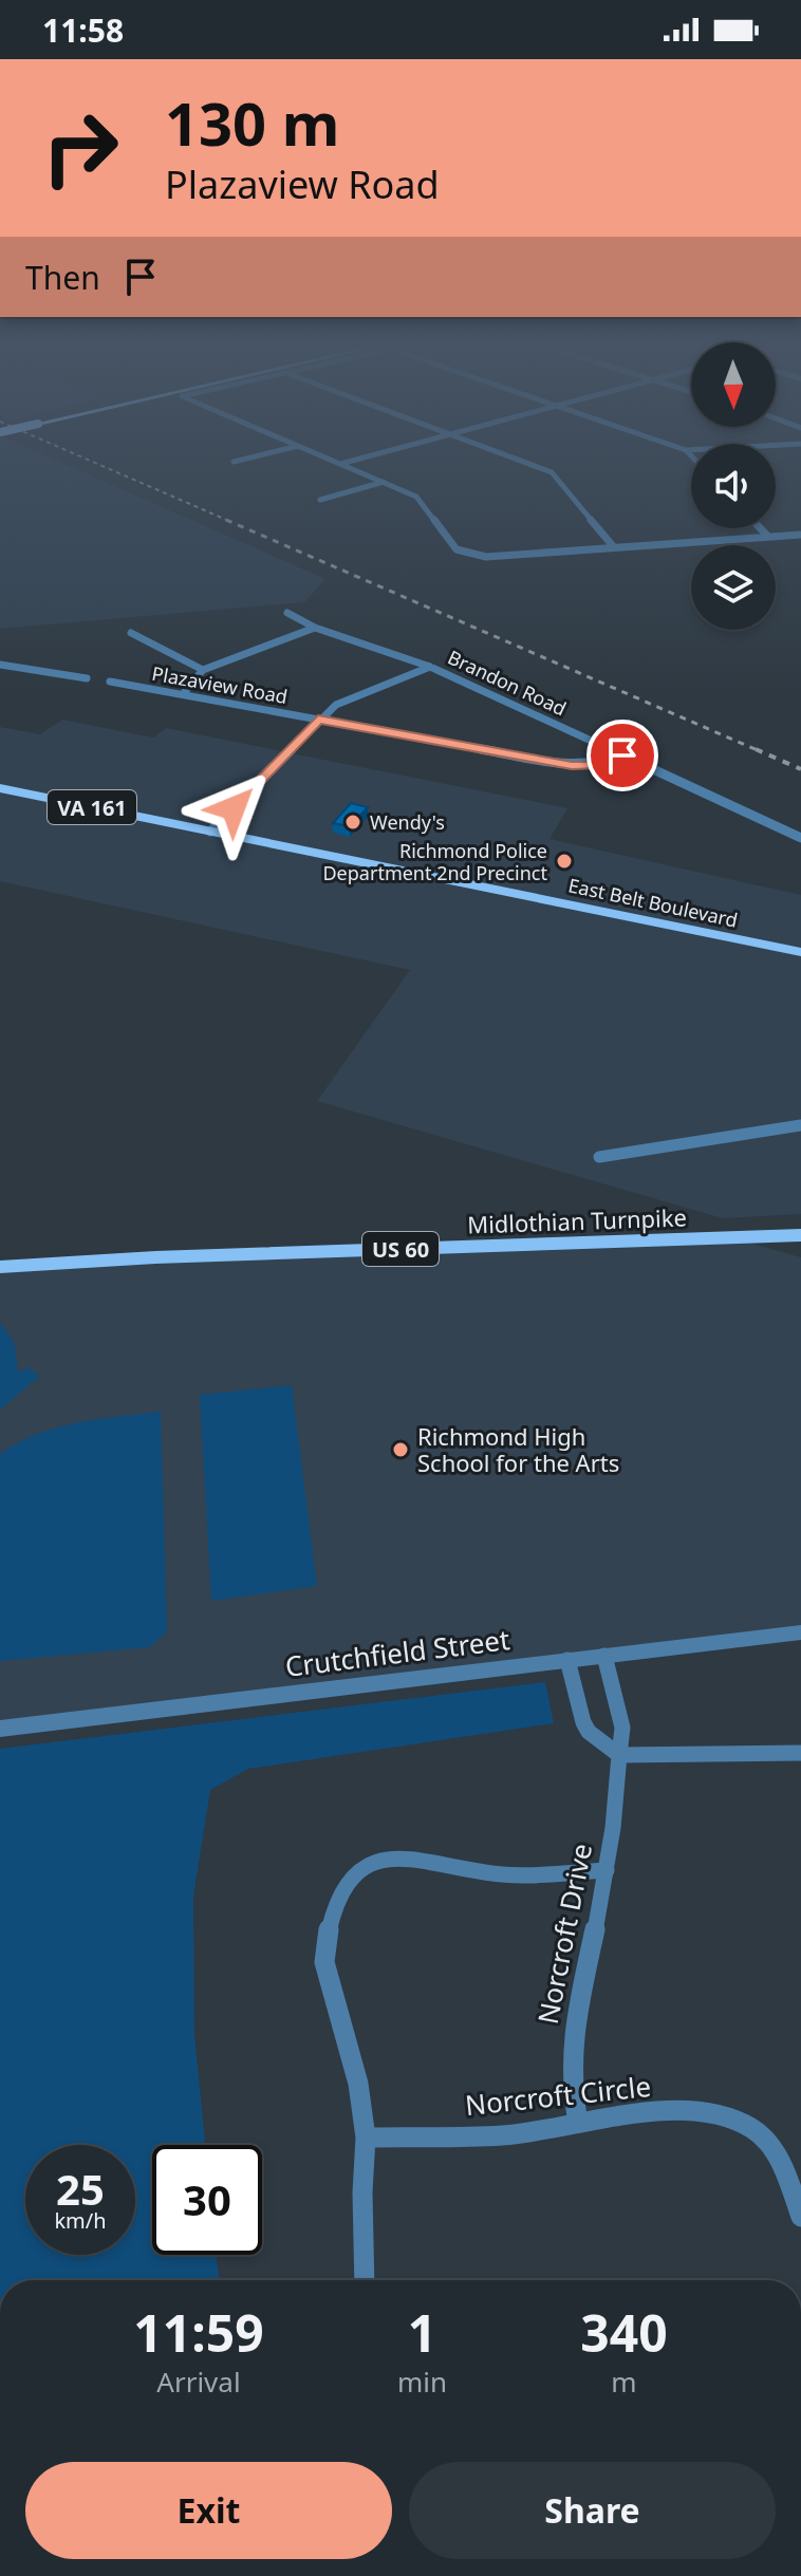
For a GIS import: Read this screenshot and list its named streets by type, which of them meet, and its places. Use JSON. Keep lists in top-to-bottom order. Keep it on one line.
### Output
{"streets":{"main road":["VA 161","East Belt Boulevard","Midlothian Turnpike","US 60"],"street":["Brandon Road","Plazaview Road","Crutchfield Street","Norcroft Drive","Norcroft Circle"]},"crossings":[["Brandon Road","Plazaview Road"],["Crutchfield Street","Norcroft Drive"],["Norcroft Drive","Norcroft Circle"]],"places":["Wendy's","Richmond Police Department 2nd Precinct","Richmond High School for the Arts"],"north":"bottom","page":{"status":"11:58","turn":["130 m","Plazaview Road"],"then":"Then","speed":"25 km/h","limit":"30","eta":["11:59","Arrival","1","min","340","m"],"buttons":["Exit","Share"]}}
